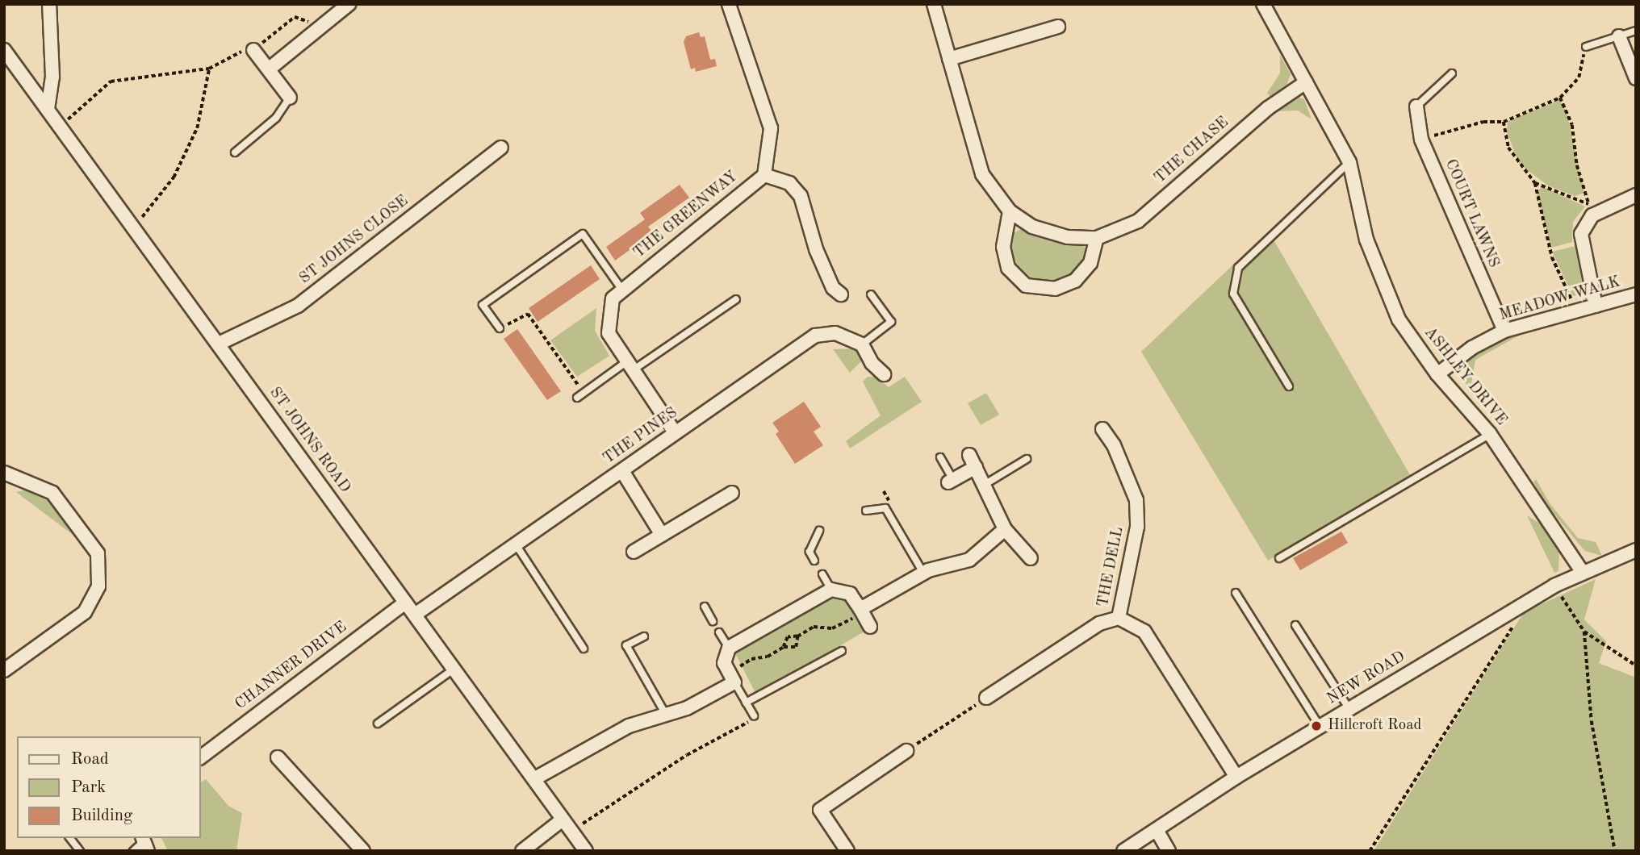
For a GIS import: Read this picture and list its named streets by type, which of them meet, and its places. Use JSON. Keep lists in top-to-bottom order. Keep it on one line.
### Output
{"streets":{"street":["THE CHASE","COURT LAWNS","THE GREENWAY","ST JOHNS CLOSE","MEADOW WALK","ASHLEY DRIVE","THE PINES","ST JOHNS ROAD","THE DELL","CHANNER DRIVE","NEW ROAD"]},"crossings":[["THE CHASE","ASHLEY DRIVE"],["COURT LAWNS","MEADOW WALK"],["THE GREENWAY","THE PINES"],["ST JOHNS CLOSE","ST JOHNS ROAD"],["MEADOW WALK","ASHLEY DRIVE"],["ASHLEY DRIVE","NEW ROAD"],["THE PINES","ST JOHNS ROAD"],["ST JOHNS ROAD","CHANNER DRIVE"]],"places":["Hillcroft Road"],"legend":["Road","Park","Building"]}
